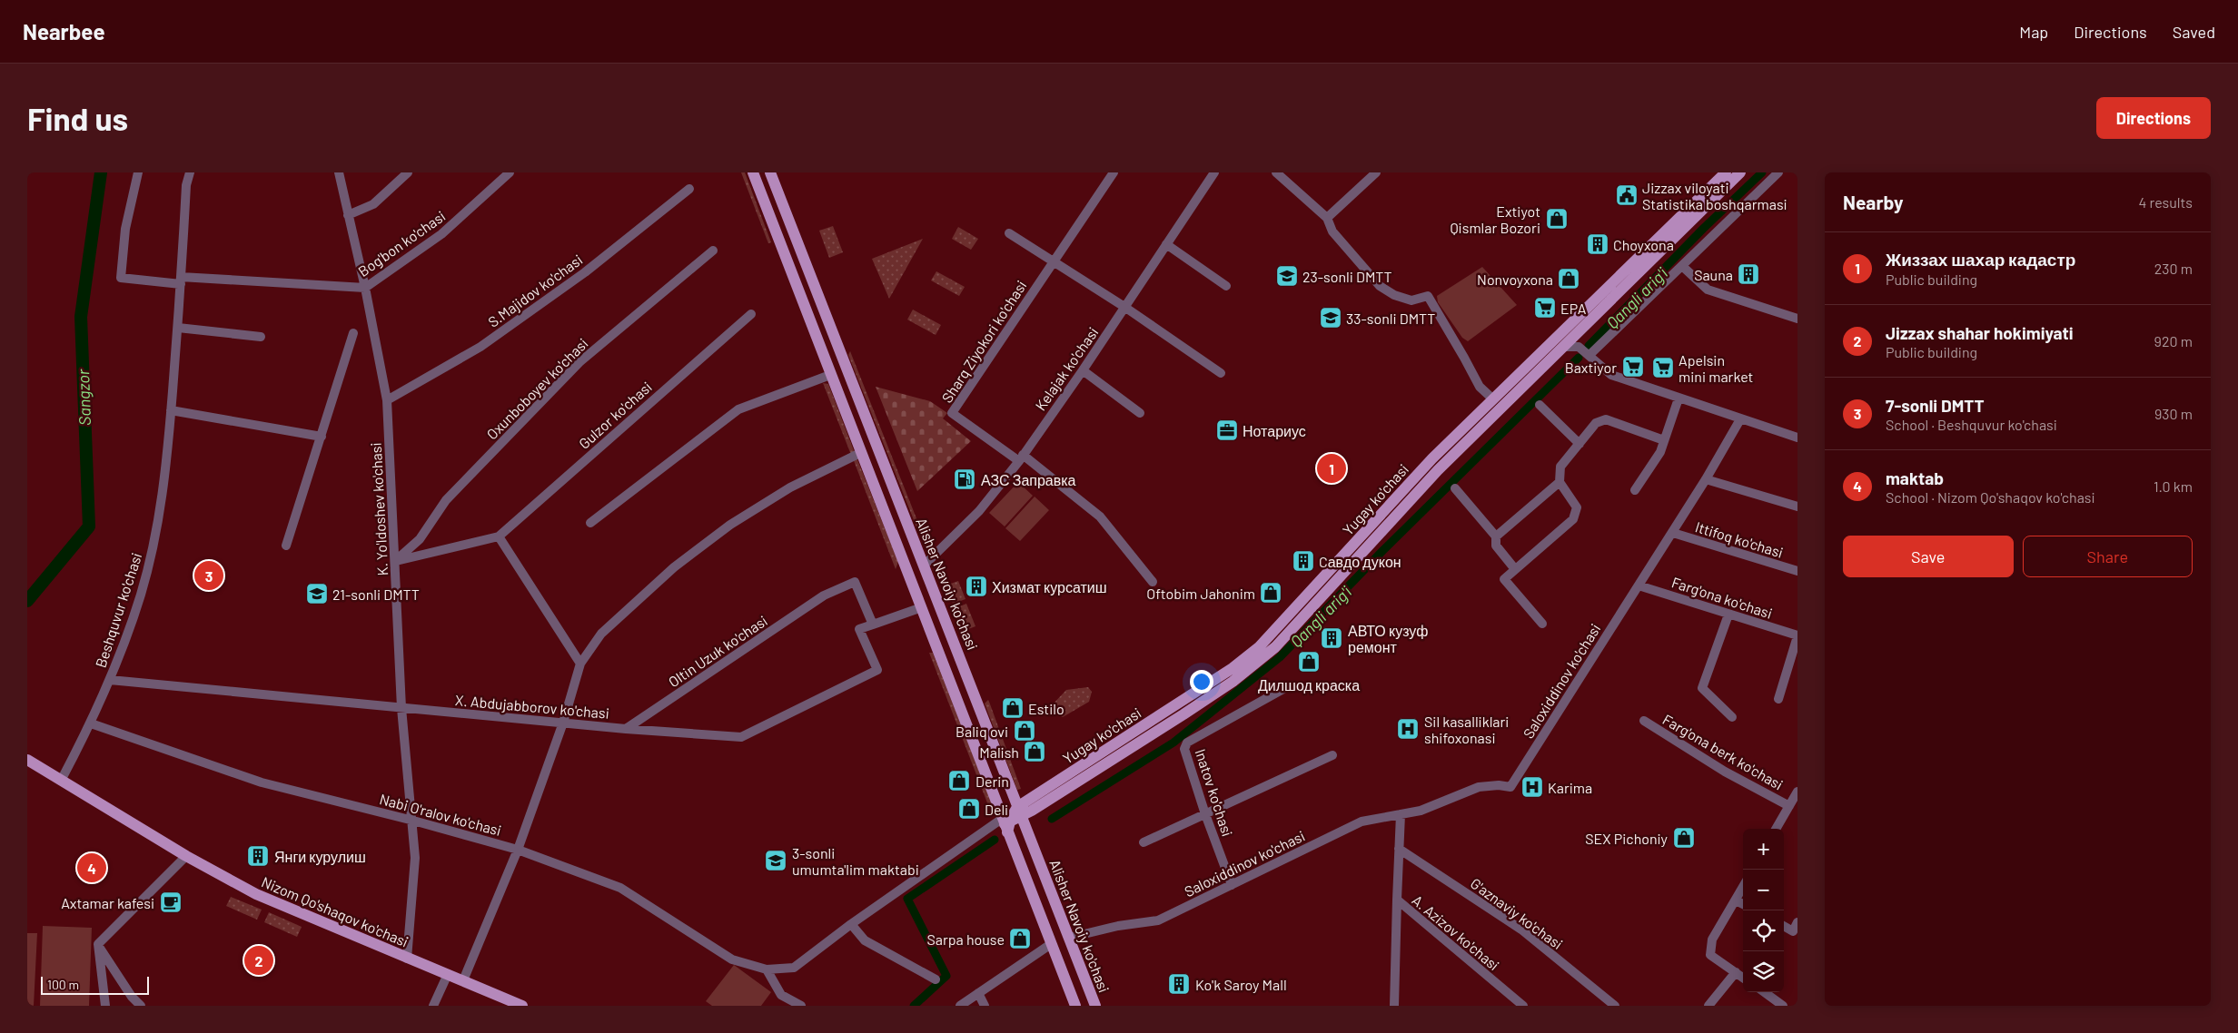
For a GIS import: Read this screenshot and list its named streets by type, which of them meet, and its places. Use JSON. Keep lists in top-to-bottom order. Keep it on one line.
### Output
{"streets":{"main road":["Yugay ko'chasi","Alisher Navoiy ko'chasi","Nizom Qo'shaqov ko'chasi"],"street":["Bog'bon ko'chasi","S.Majidov ko'chasi","Sharq Ziyokori ko'chasi","Kelajak ko'chasi","Oxunboboyev ko'chasi","Gulzor ko'chasi","K. Yo'ldoshev ko'chasi","Ittifoq ko'chasi","Farg'ona ko'chasi","Beshquvur ko'chasi","Oltin Uzuk ko'chasi","Saloxiddinov ko'chasi","X. Abdujabborov ko'chasi","Farg'ona berk ko'chasi","Inatov ko'chasi","Nabi O'ralov ko'chasi","G'aznaviy ko'chasi","A. Azizov ko'chasi"]},"crossings":[["Bog'bon ko'chasi","K. Yo'ldoshev ko'chasi"],["Bog'bon ko'chasi","Beshquvur ko'chasi"],["S.Majidov ko'chasi","K. Yo'ldoshev ko'chasi"],["Sharq Ziyokori ko'chasi","Kelajak ko'chasi"],["Kelajak ko'chasi","Alisher Navoiy ko'chasi"],["Oxunboboyev ko'chasi","Gulzor ko'chasi"],["Oxunboboyev ko'chasi","K. Yo'ldoshev ko'chasi"],["Gulzor ko'chasi","K. Yo'ldoshev ko'chasi"],["Yugay ko'chasi","Alisher Navoiy ko'chasi"],["Yugay ko'chasi","Nabi O'ralov ko'chasi"],["K. Yo'ldoshev ko'chasi","X. Abdujabborov ko'chasi"],["K. Yo'ldoshev ko'chasi","Nabi O'ralov ko'chasi"],["K. Yo'ldoshev ko'chasi","Nizom Qo'shaqov ko'chasi"],["Ittifoq ko'chasi","Saloxiddinov ko'chasi"],["Alisher Navoiy ko'chasi","Saloxiddinov ko'chasi"],["Alisher Navoiy ko'chasi","Nabi O'ralov ko'chasi"],["Farg'ona ko'chasi","Saloxiddinov ko'chasi"],["Beshquvur ko'chasi","X. Abdujabborov ko'chasi"],["Beshquvur ko'chasi","Nabi O'ralov ko'chasi"],["Beshquvur ko'chasi","Nizom Qo'shaqov ko'chasi"],["Oltin Uzuk ko'chasi","X. Abdujabborov ko'chasi"],["Saloxiddinov ko'chasi","Inatov ko'chasi"],["Saloxiddinov ko'chasi","A. Azizov ko'chasi"],["G'aznaviy ko'chasi","A. Azizov ko'chasi"]],"water":["Qangli arig'i","Sangzor"],"places":{"public building":["Jizzax viloyati Statistika boshqarmasi"],"shop":["Extiyot Qismlar Bozori","Nonvoyxona","Oftobim Jahonim","Дилшод краска","Estilo","Baliq ovi","Malish","Derin","Deli","SEX Pichoniy","Sarpa house"],"building":["Choyxona","Sauna","Cавдо дукон","Хизмат курсатиш","АВТО кузуф ремонт","Янги курулиш","Ko'k Saroy Mall"],"school or university":["23-sonli DMTT","33-sonli DMTT","21-sonli DMTT","3-sonli umumta'lim maktabi"],"supermarket":["EPA","Baxtiyor","Apelsin mini market"],"office":["Нотариус"],"fuel station":["АЗС Заправка"],"hospital":["Sil kasalliklari shifoxonasi","Karima"],"cafe":["Axtamar kafesi"]},"scale_bar":"100 m","page":{"header":"Nearbee","nav":["Map","Directions","Saved"],"buttons":["Directions",["Save","Share"]],"title":"Find us","heading":["Nearby","4 results"],"list":[{"mark":"1","name":"Жиззах шахар кадастр","note":"Public building","value":"230 m"},{"mark":"2","name":"Jizzax shahar hokimiyati","note":"Public building","value":"920 m"},{"mark":"3","name":"7-sonli DMTT","note":"School · Beshquvur ko'chasi","value":"930 m"},{"mark":"4","name":"maktab","note":"School · Nizom Qo'shaqov ko'chasi","value":"1.0 km"}],"pins":["1","3","4","2"],"map_buttons":["+","−"],"scale":"100 m"}}
